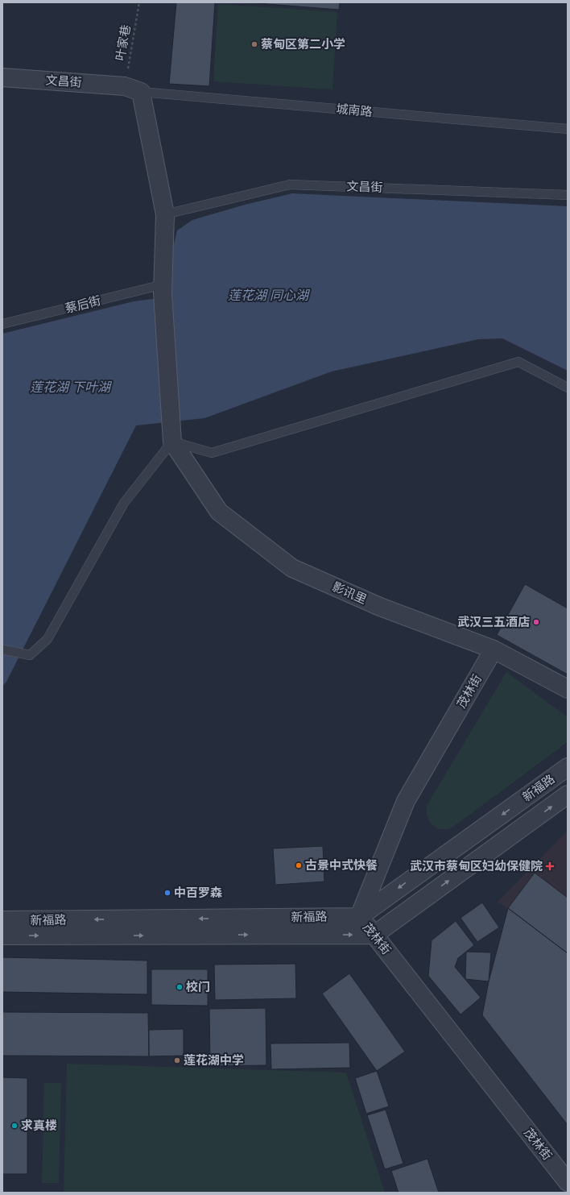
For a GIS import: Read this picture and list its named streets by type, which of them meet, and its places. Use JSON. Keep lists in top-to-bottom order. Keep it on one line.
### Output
{"streets":{"street":["文昌街","影讯里","茂林街","新福路"],"lane":["城南路","蔡后街"],"path":["叶家巷"]},"crossings":[["叶家巷","文昌街"],["文昌街","城南路"],["影讯里","茂林街"],["茂林街","新福路"]],"water":["莲花湖 同心湖","莲花湖 下叶湖"],"places":{"other":["蔡甸区第二小学","武汉三五酒店","古景中式快餐","中百罗森","校门","莲花湖中学","求真楼"],"health":["武汉市蔡甸区妇幼保健院"]}}
